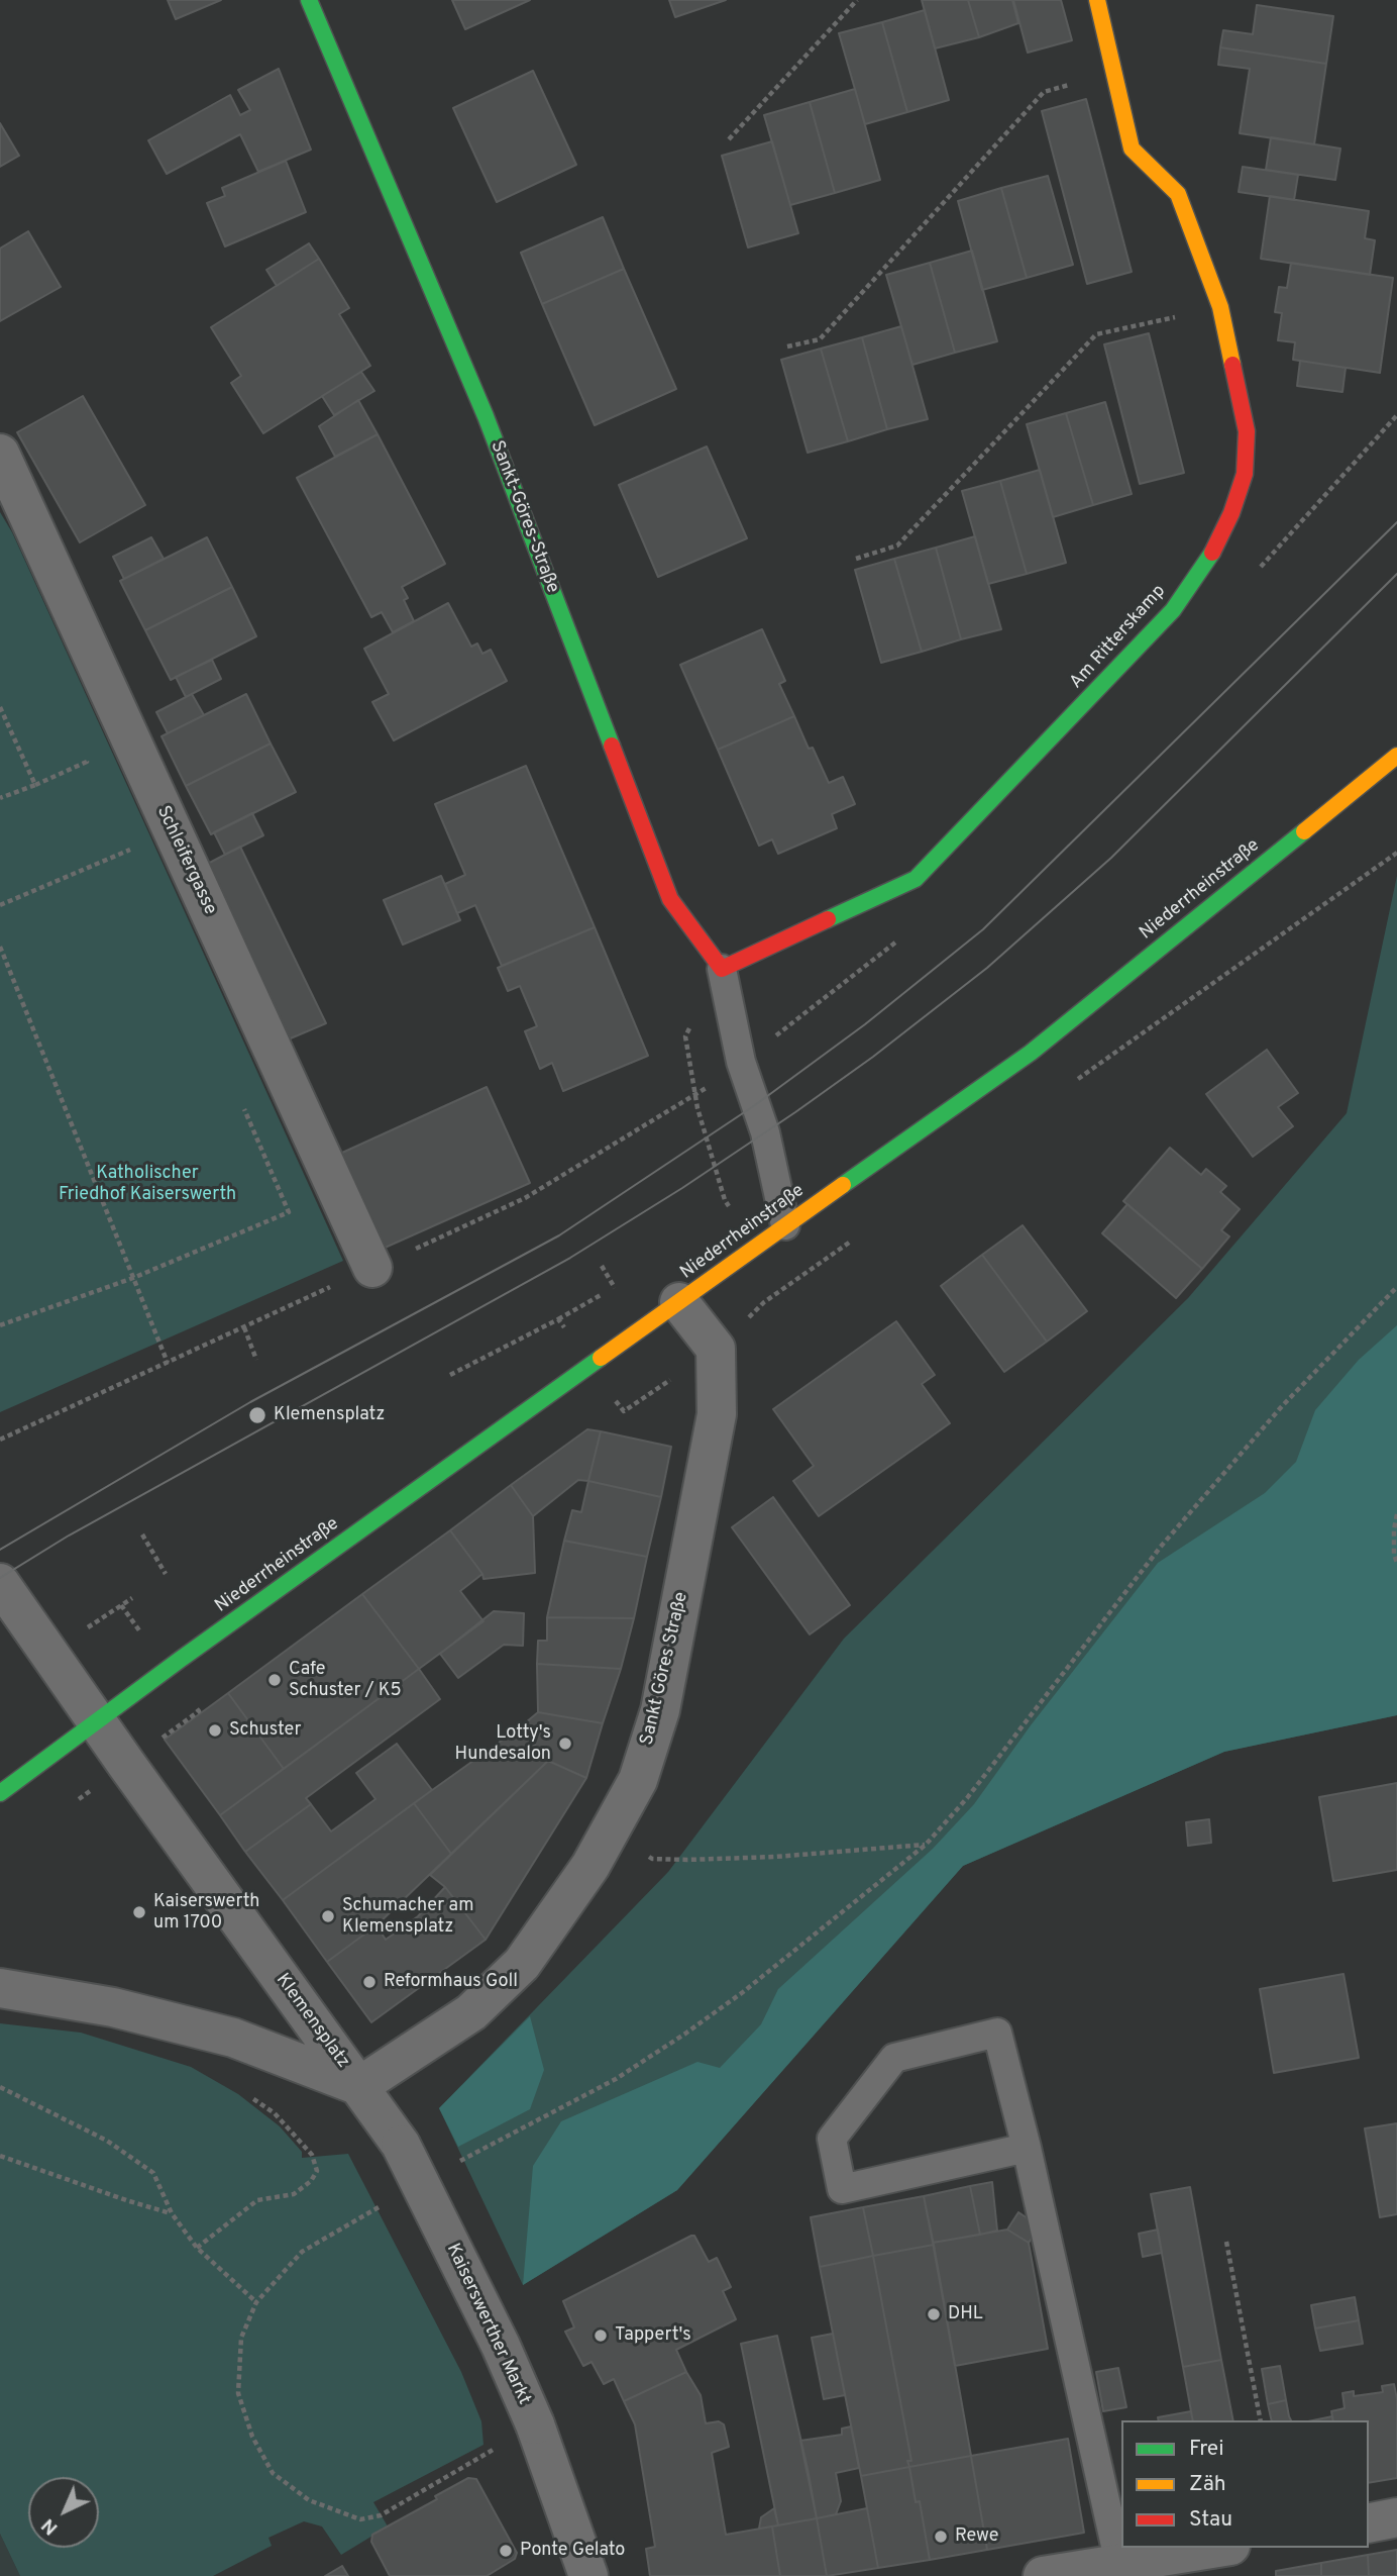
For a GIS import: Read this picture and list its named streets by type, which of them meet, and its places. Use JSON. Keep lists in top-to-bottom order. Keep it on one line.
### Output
{"streets":{"street":["Sankt-Göres-Straße","Am Ritterskamp","Schleifergasse","Niederrheinstraße","Sankt Göres Straße","Klemensplatz","Kaiserswerther Markt"]},"crossings":[["Sankt-Göres-Straße","Am Ritterskamp"],["Niederrheinstraße","Sankt Göres Straße"],["Niederrheinstraße","Klemensplatz"],["Sankt Göres Straße","Klemensplatz"],["Sankt Göres Straße","Kaiserswerther Markt"],["Klemensplatz","Kaiserswerther Markt"]],"parks":["Katholischer Friedhof Kaiserswerth"],"places":["Klemensplatz","Cafe Schuster / K5","Schuster","Lotty's Hundesalon","Kaiserswerth um 1700","Schumacher am Klemensplatz","Reformhaus Goll","DHL","Tappert's","Rewe","Ponte Gelato"],"legend":["Frei","Zäh","Stau"],"north":"bottom left"}
